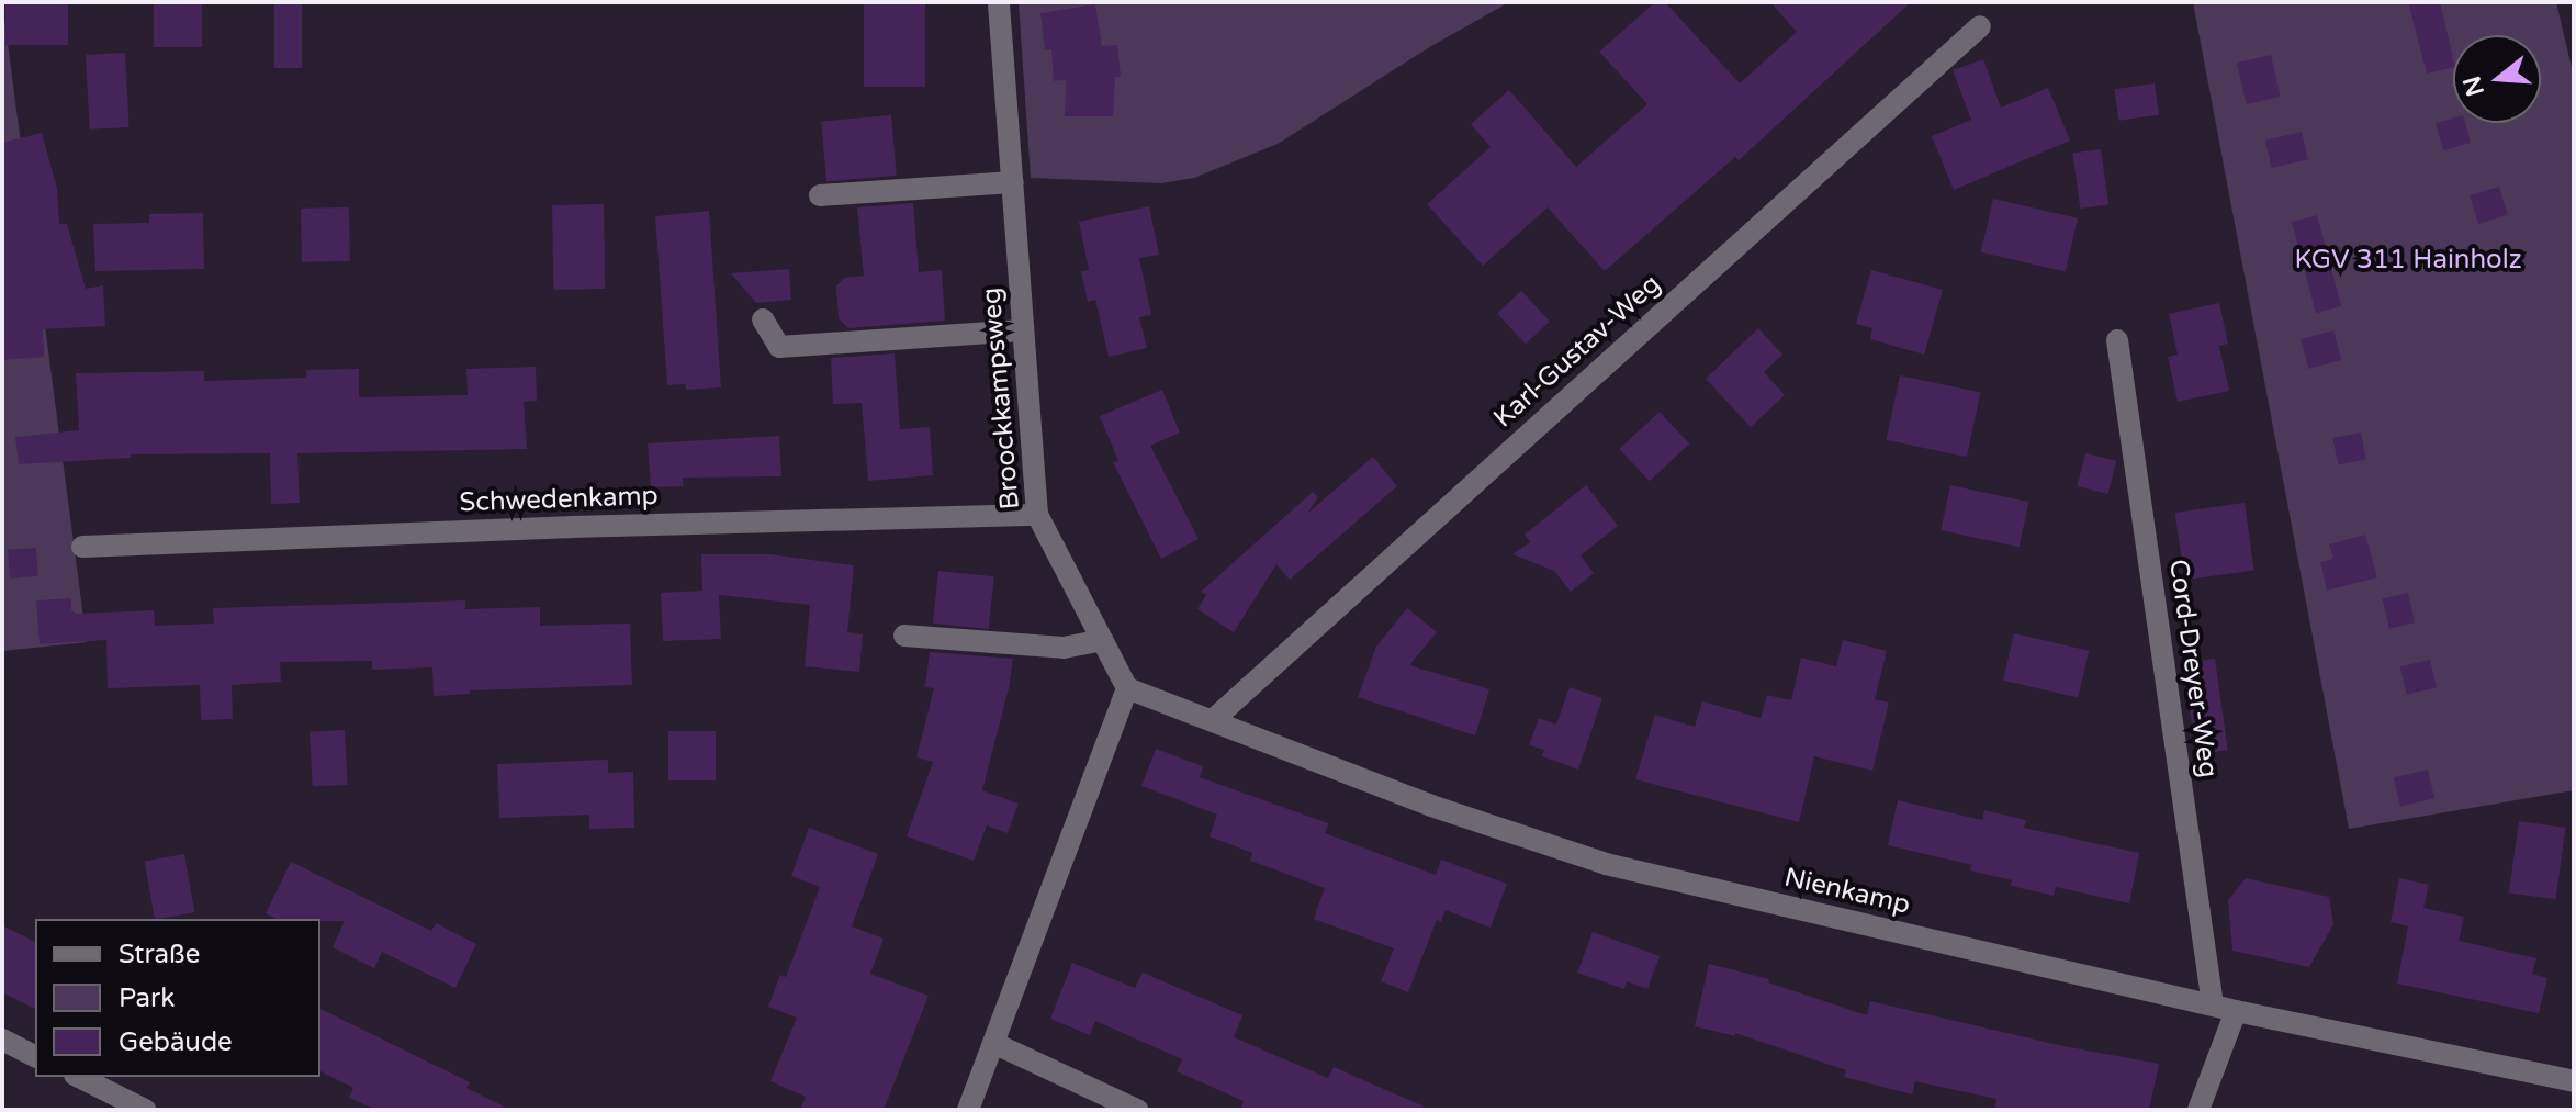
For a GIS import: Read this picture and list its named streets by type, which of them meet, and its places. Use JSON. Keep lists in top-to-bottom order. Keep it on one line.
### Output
{"streets":{"street":["Karl-Gustav-Weg","Broockkampsweg","Schwedenkamp","Cord-Dreyer-Weg","Nienkamp"]},"crossings":[["Karl-Gustav-Weg","Nienkamp"],["Broockkampsweg","Schwedenkamp"],["Broockkampsweg","Nienkamp"],["Cord-Dreyer-Weg","Nienkamp"]],"parks":["KGV 311 Hainholz"],"legend":["Straße","Park","Gebäude"],"north":"left"}
